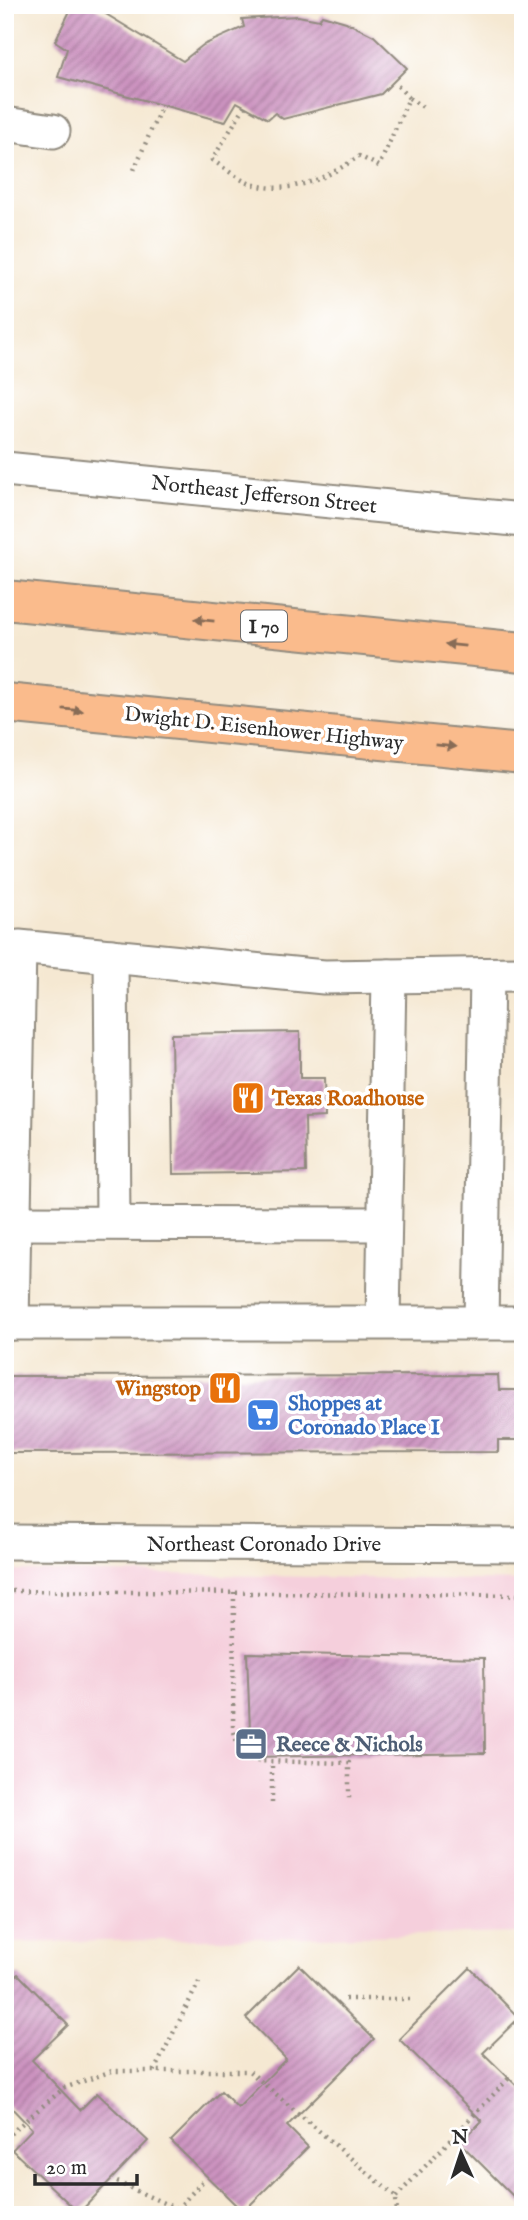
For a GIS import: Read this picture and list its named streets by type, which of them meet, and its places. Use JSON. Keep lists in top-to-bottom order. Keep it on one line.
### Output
{"streets":{"highway":["I 70","Dwight D. Eisenhower Highway"],"street":["Northeast Jefferson Street","Northeast Coronado Drive"]},"places":{"restaurant":["Texas Roadhouse","Wingstop"],"supermarket":["Shoppes at Coronado Place I"],"office":["Reece & Nichols"]},"scale_bar":"20 m","north":"top"}
